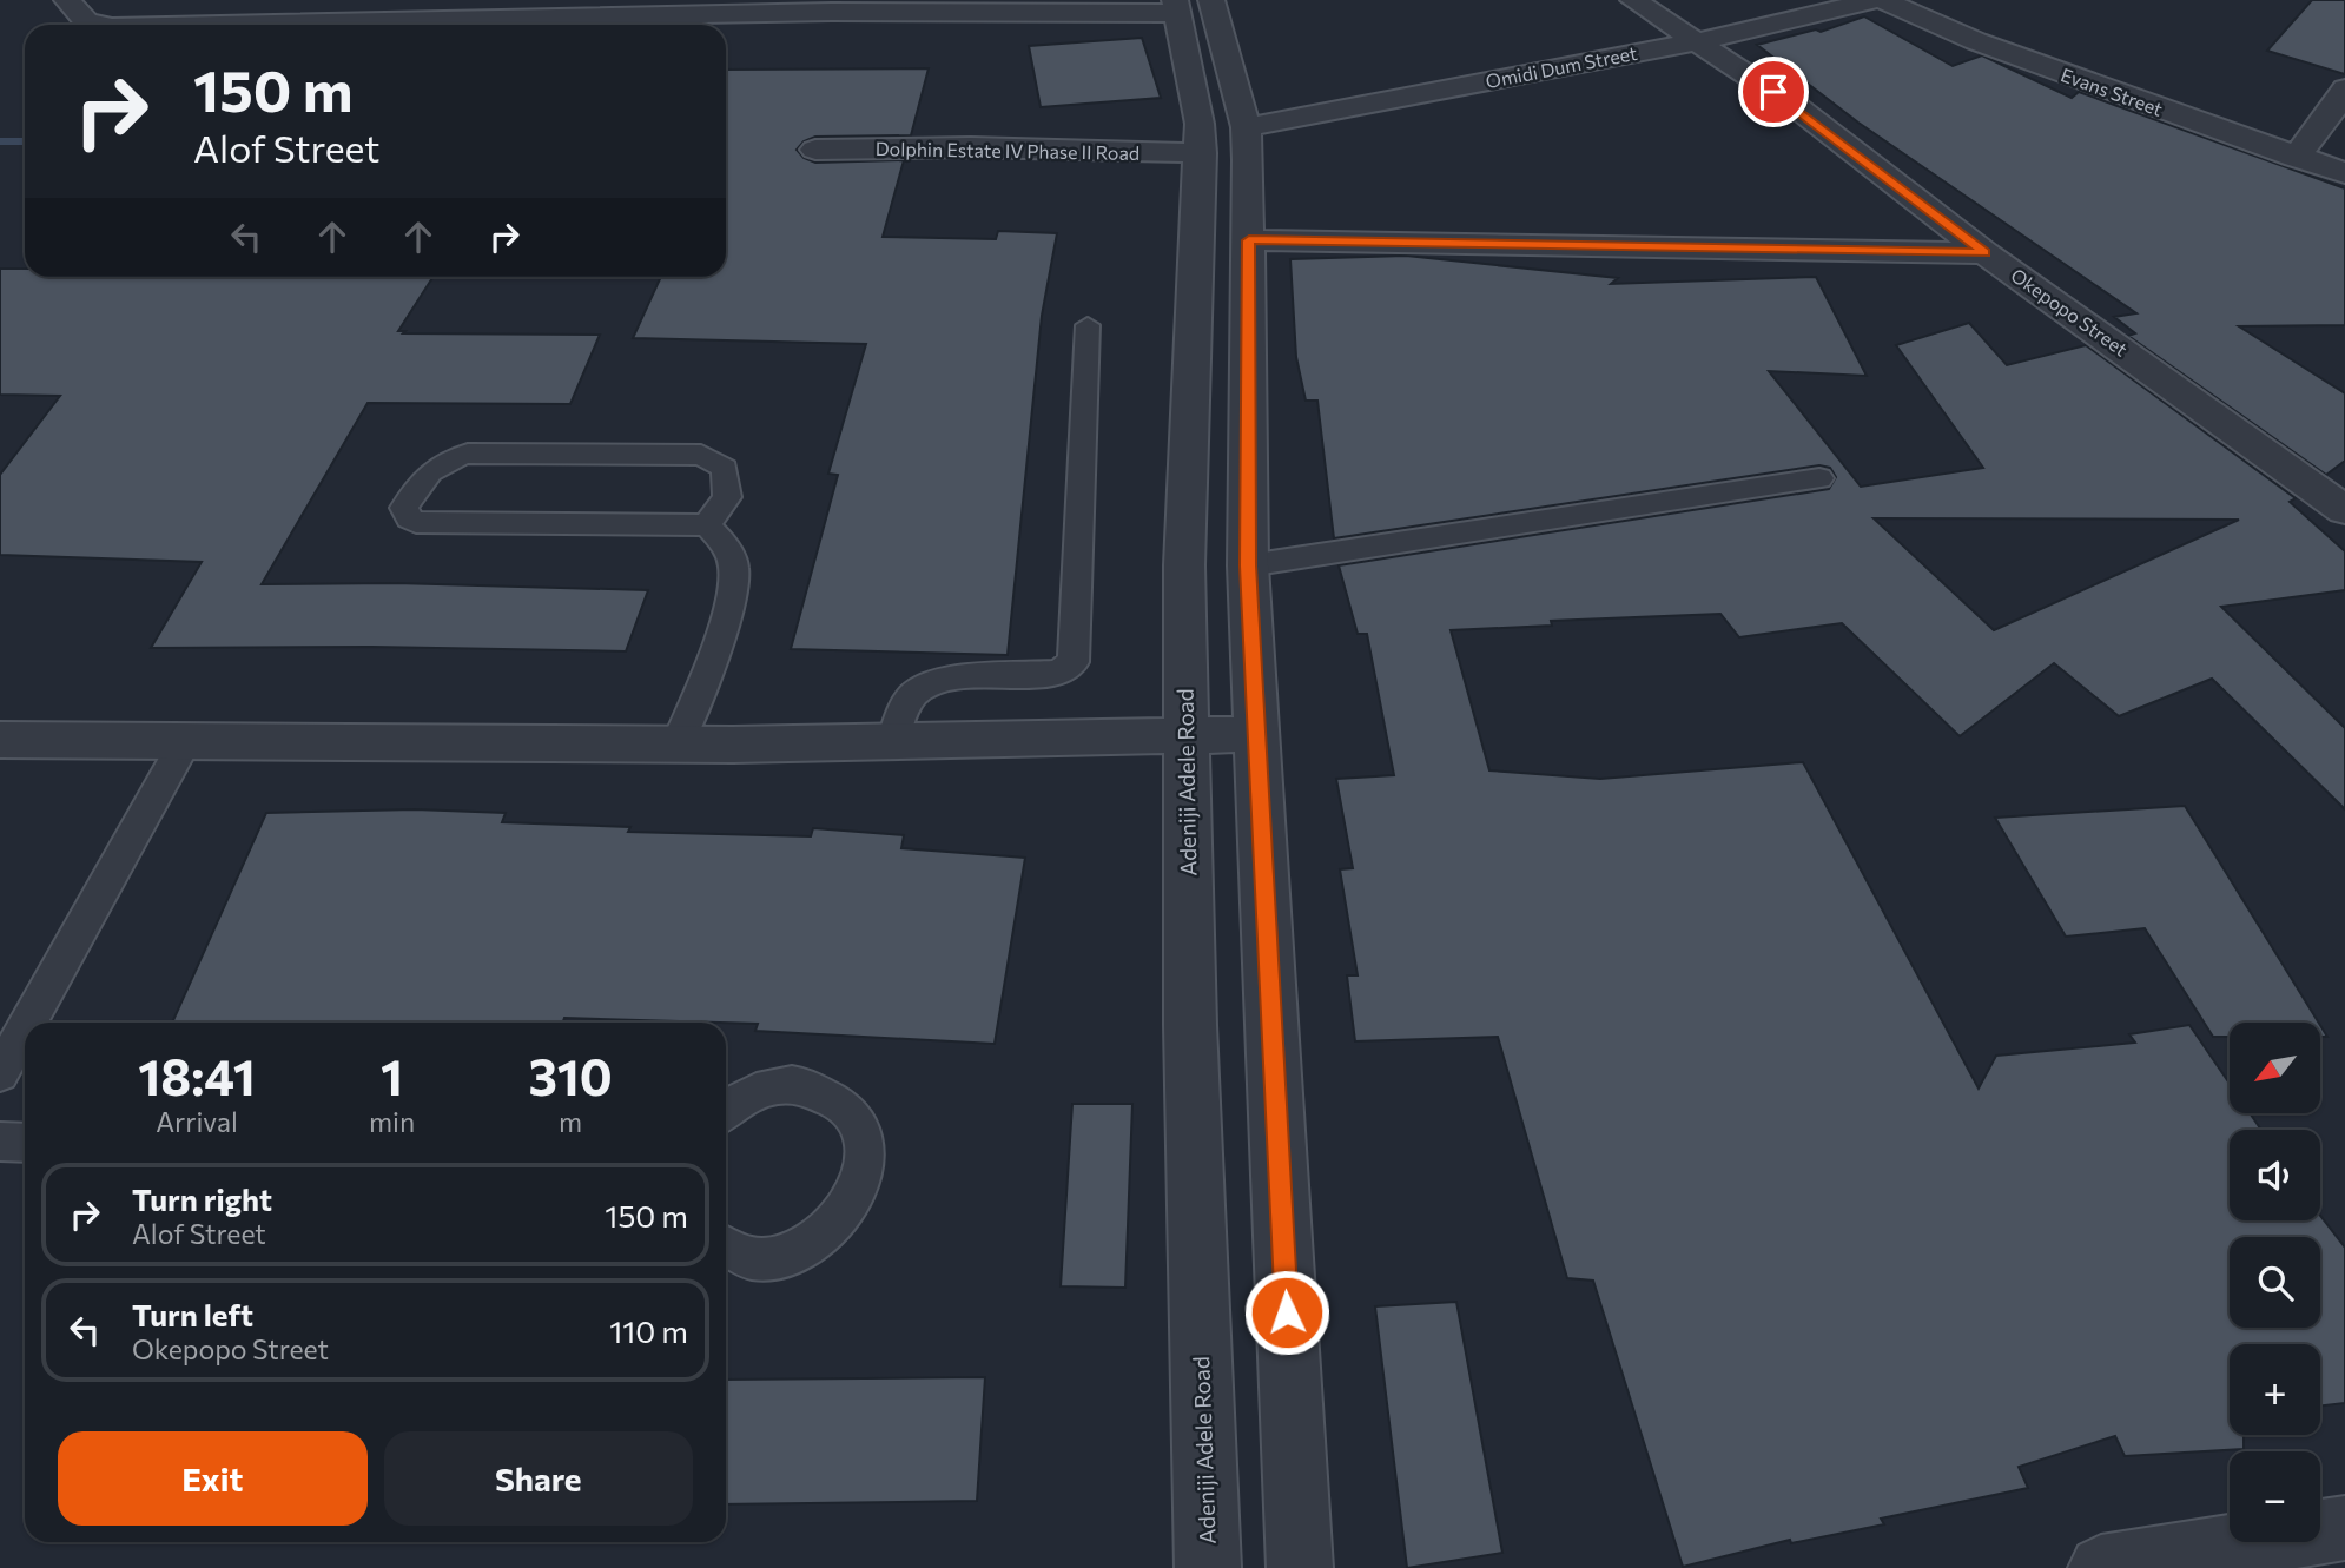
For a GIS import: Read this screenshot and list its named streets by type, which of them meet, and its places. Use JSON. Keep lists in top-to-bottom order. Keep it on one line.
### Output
{"streets":{"street":["Omidi Dum Street","Evans Street","Dolphin Estate IV Phase II Road","Okepopo Street","Adeniji Adele Road"]},"crossings":[["Omidi Dum Street","Okepopo Street"],["Dolphin Estate IV Phase II Road","Adeniji Adele Road"]],"north":"bottom left","page":{"turn":["150 m","Alof Street"],"map_buttons":["+","−"],"eta":["18:41","Arrival","1","min","310","m"],"list":[{"name":"Turn right","note":"Alof Street","value":"150 m"},{"name":"Turn left","note":"Okepopo Street","value":"110 m"}],"buttons":["Exit","Share"]}}
